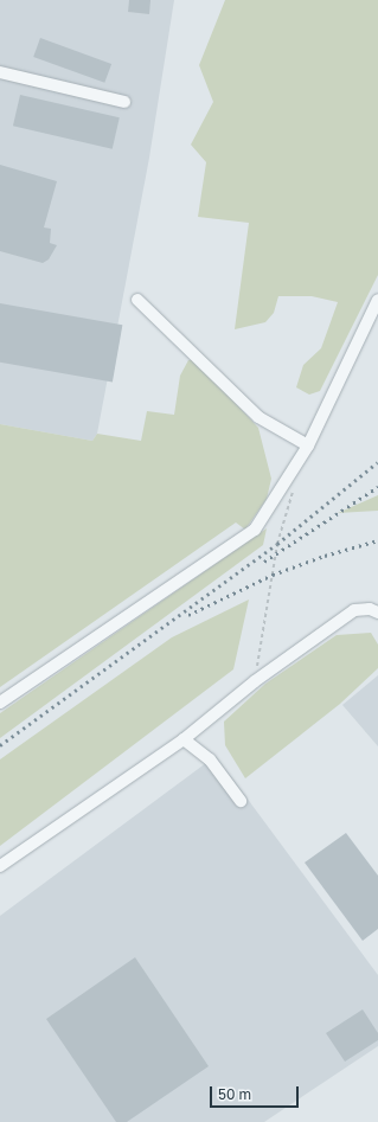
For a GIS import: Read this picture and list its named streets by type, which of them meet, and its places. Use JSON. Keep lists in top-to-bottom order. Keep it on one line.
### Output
{"scale_bar":"50 m"}
